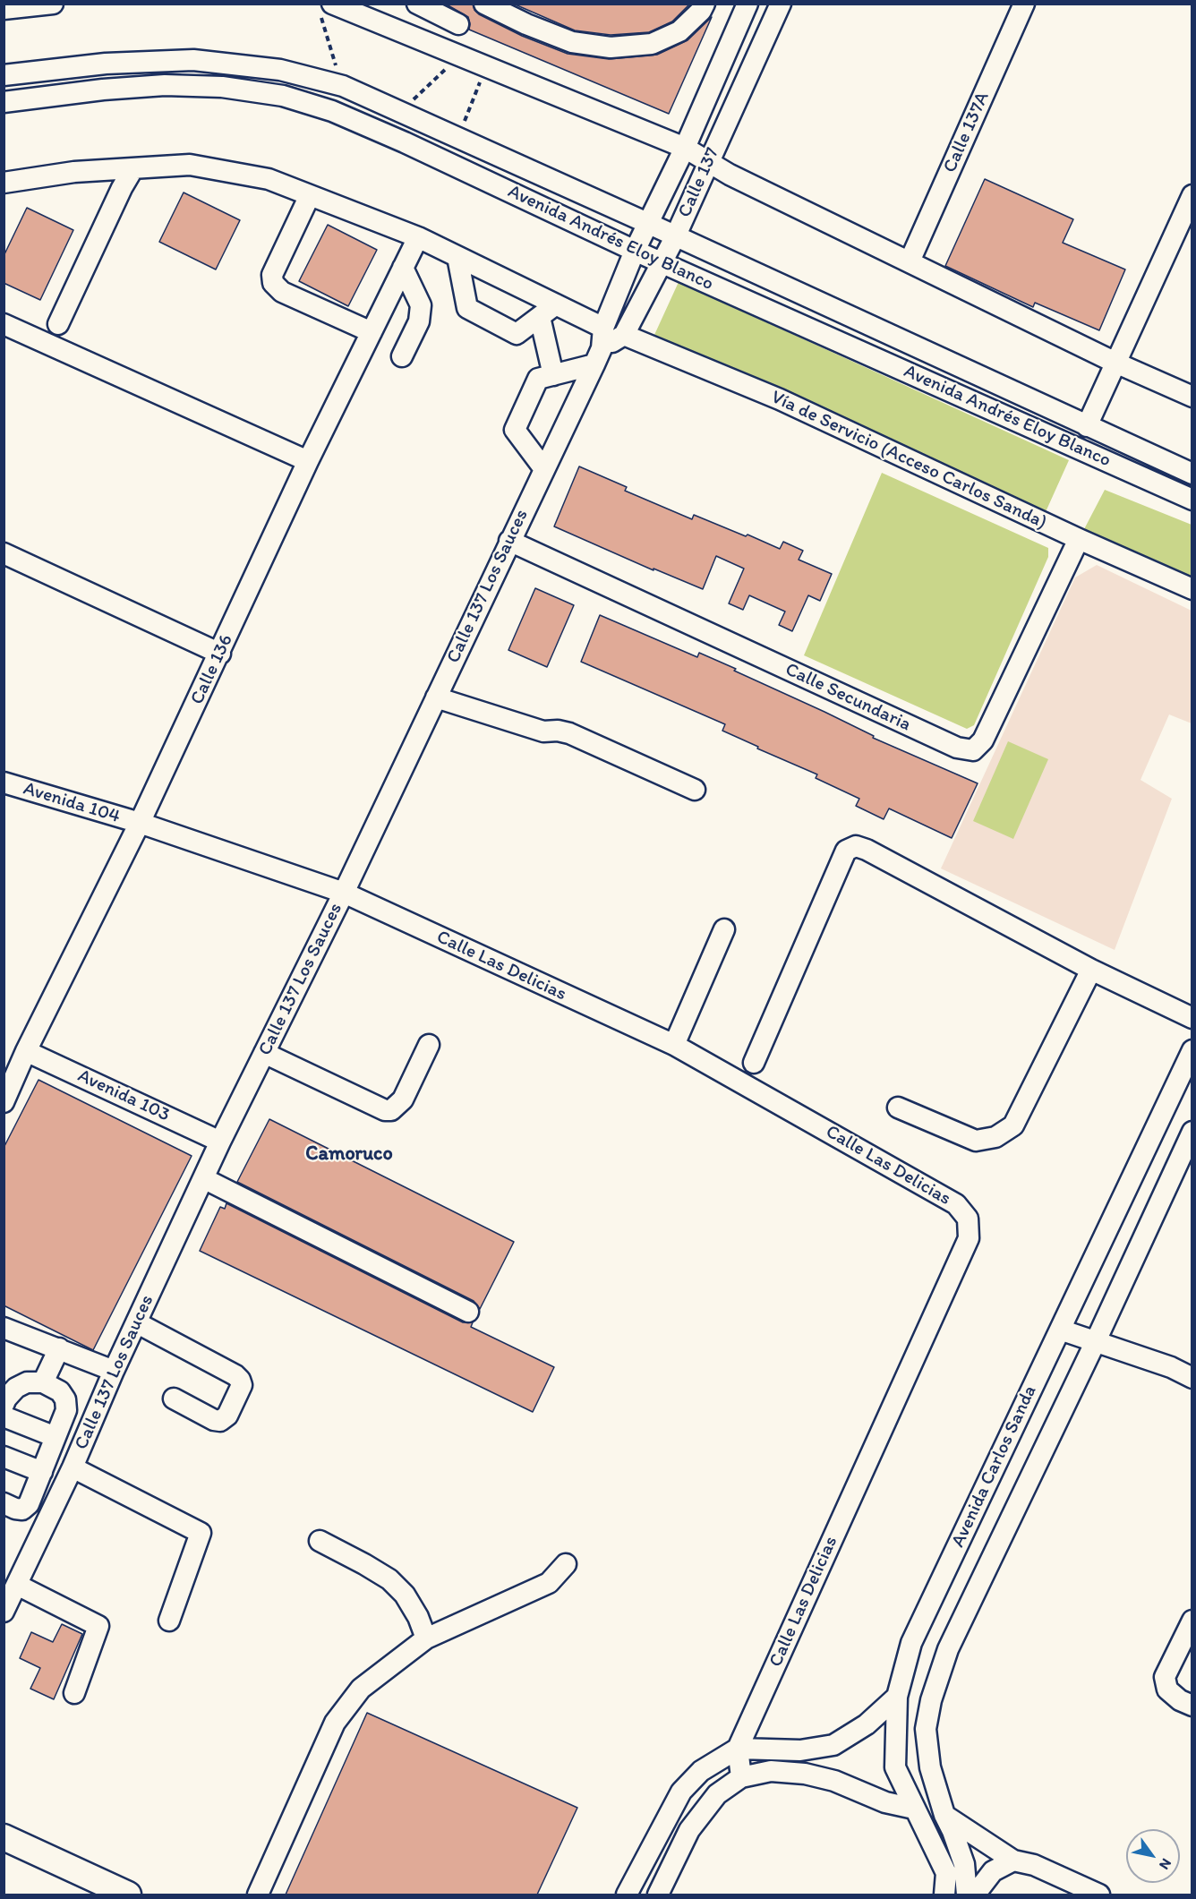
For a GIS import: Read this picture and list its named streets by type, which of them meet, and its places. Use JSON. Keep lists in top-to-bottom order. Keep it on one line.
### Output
{"streets":{"street":["Calle 137A","Calle 137","Avenida Andrés Eloy Blanco","Vía de Servicio (Acceso Carlos Sanda)","Calle 137 Los Sauces","Calle 136","Calle Secundaria","Avenida 104","Calle Las Delicias","Avenida 103","Avenida Carlos Sanda"]},"crossings":[["Calle 137","Avenida Andrés Eloy Blanco"],["Calle 137","Vía de Servicio (Acceso Carlos Sanda)"],["Vía de Servicio (Acceso Carlos Sanda)","Calle Secundaria"],["Calle 137 Los Sauces","Calle Secundaria"],["Calle 137 Los Sauces","Avenida 104"],["Calle 137 Los Sauces","Calle Las Delicias"],["Calle 137 Los Sauces","Avenida 103"],["Calle 136","Avenida 104"],["Calle 136","Avenida 103"],["Avenida 104","Calle Las Delicias"]],"districts":["Camoruco"],"north":"bottom right"}
